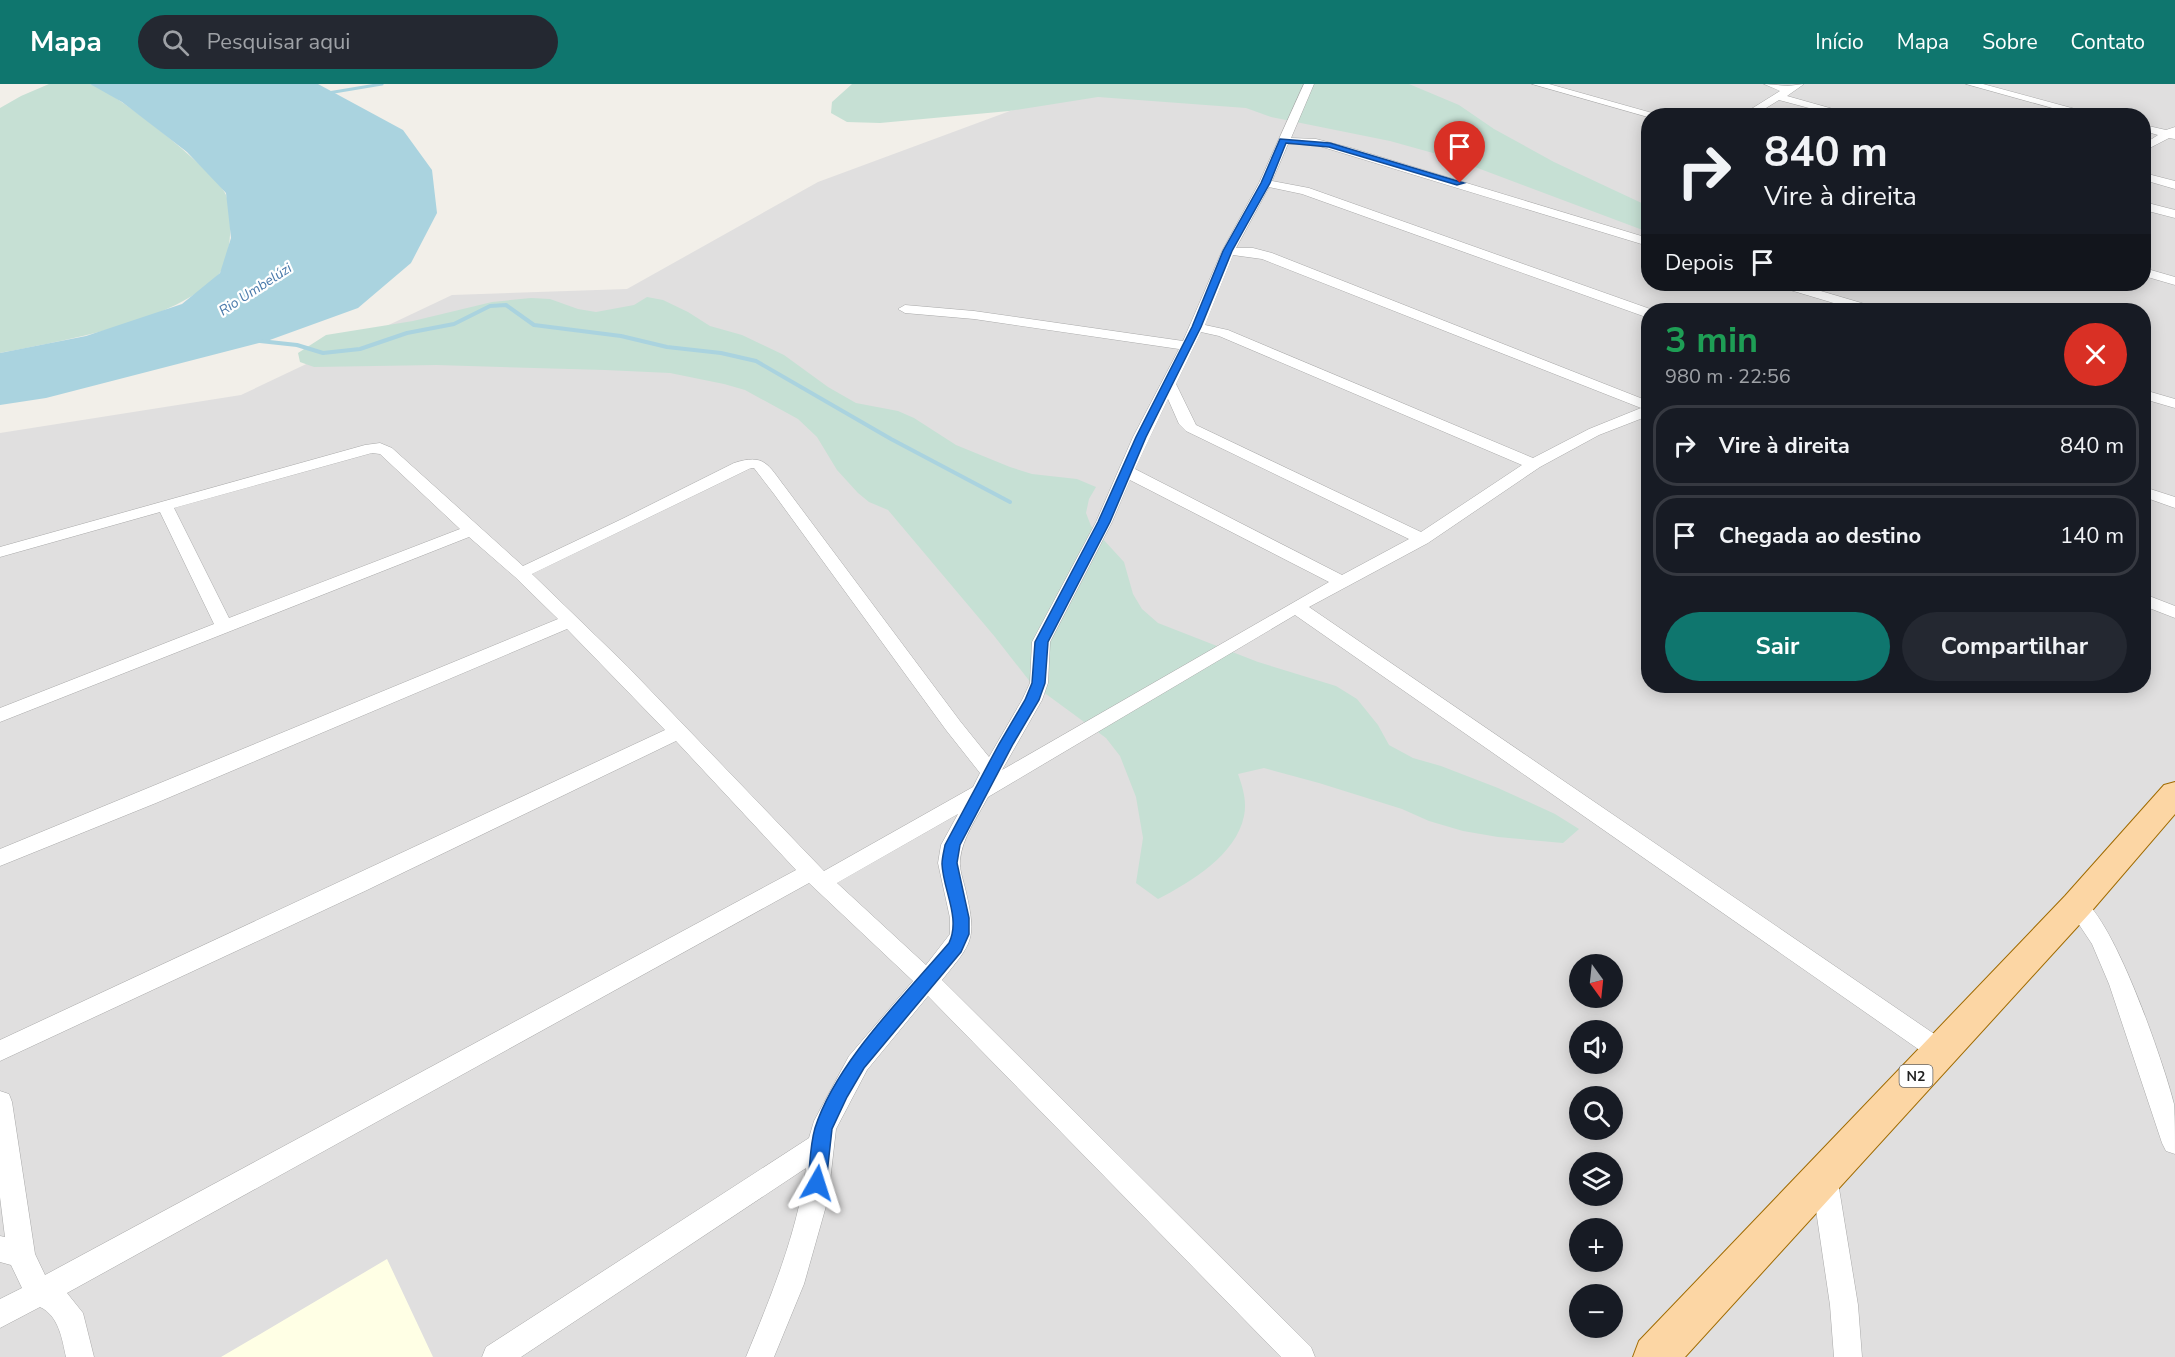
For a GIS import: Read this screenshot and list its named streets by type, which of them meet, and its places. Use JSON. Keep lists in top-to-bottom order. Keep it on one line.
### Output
{"streets":{"main road":["N2"]},"water":["Rio Umbelúzi"],"north":"bottom","page":{"header":"Mapa","search":"Pesquisar aqui","nav":["Início","Mapa","Sobre","Contato"],"turn":["840 m","Vire à direita"],"then":"Depois","heading":["3 min","980 m · 22:56"],"list":[{"name":"Vire à direita","value":"840 m"},{"name":"Chegada ao destino","value":"140 m"}],"buttons":["Sair","Compartilhar"],"map_buttons":["+","−"]}}
